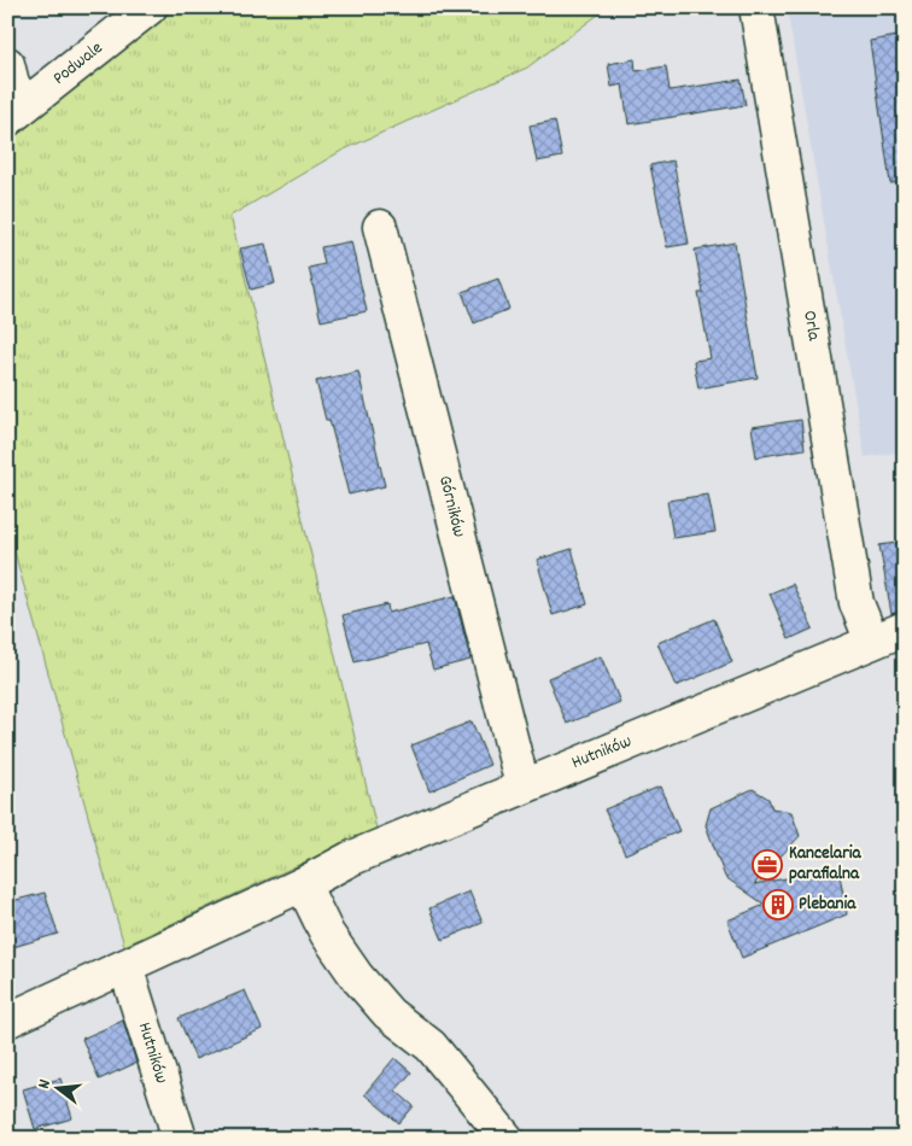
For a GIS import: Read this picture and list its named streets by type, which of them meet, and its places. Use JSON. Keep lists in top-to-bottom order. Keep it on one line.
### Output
{"streets":{"street":["Podwale","Orla","Górników","Hutników"]},"crossings":[["Orla","Hutników"],["Górników","Hutników"]],"places":{"office":["Kancelaria parafialna"],"building":["Plebania"]},"north":"left"}
